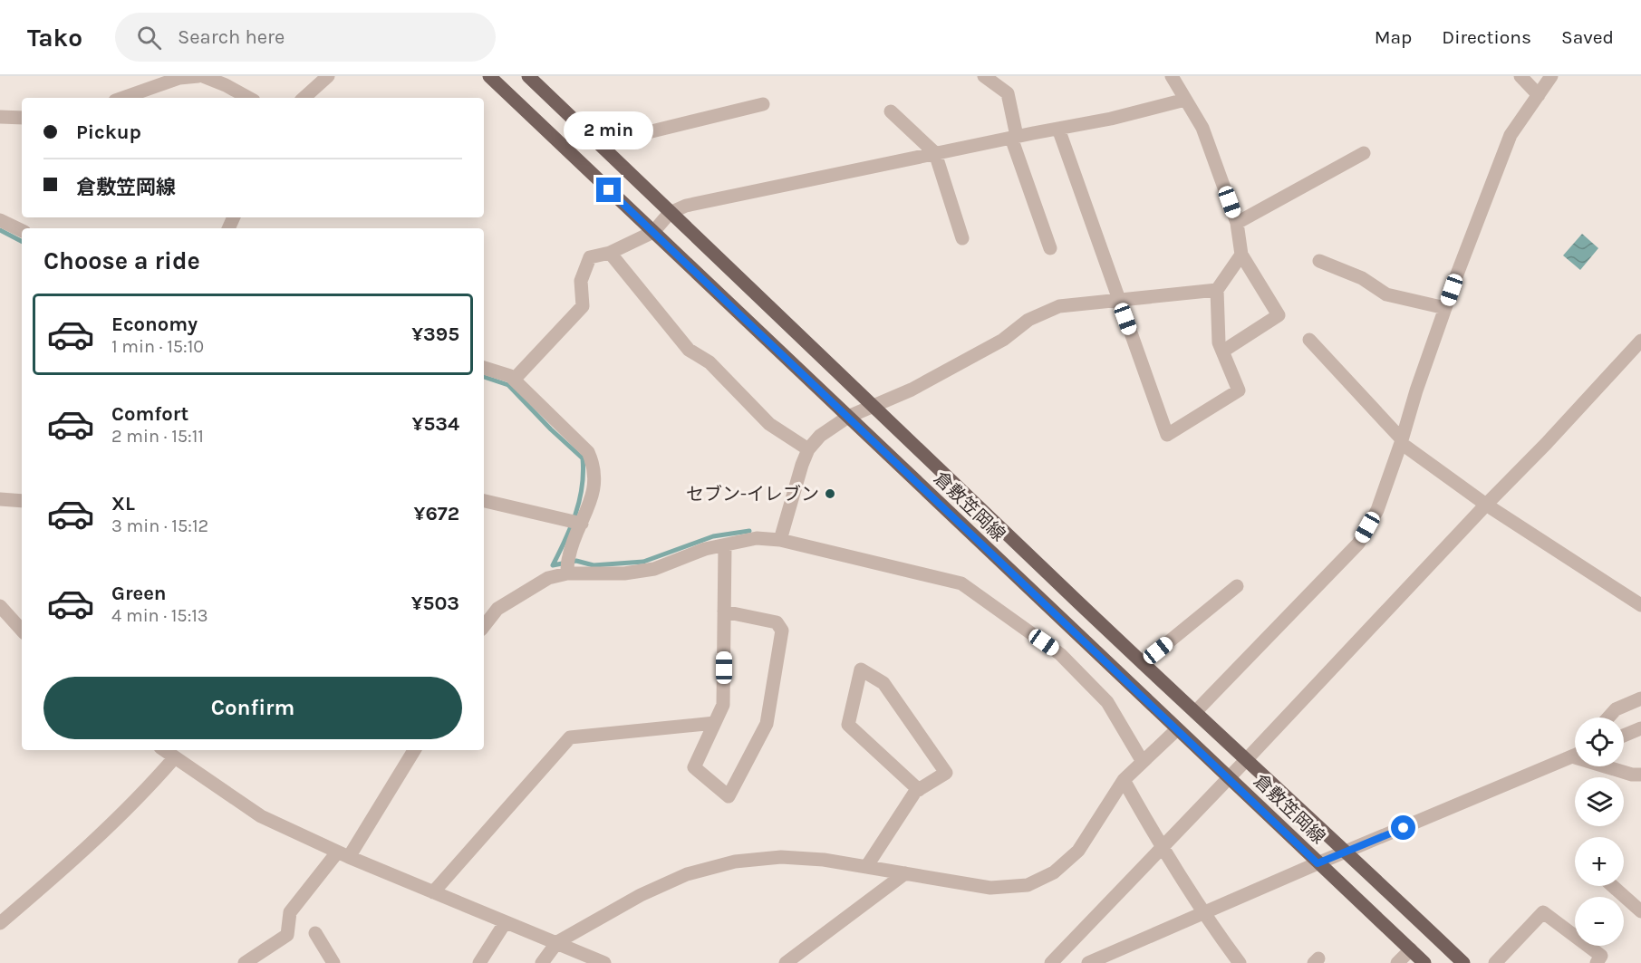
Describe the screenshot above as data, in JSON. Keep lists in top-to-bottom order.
{
  "streets": {
    "main road": ["倉敷笠岡線"]
  },
  "places": ["セブン-イレブン"],
  "page": {
    "header": "Tako",
    "search": "Search here",
    "nav": ["Map", "Directions", "Saved"],
    "banner": ["Pickup", "倉敷笠岡線"],
    "bubble": "2 min",
    "heading": "Choose a ride",
    "list": [
      {
        "name": "Economy",
        "note": "1 min · 15:10",
        "value": "¥395"
      },
      {
        "name": "Comfort",
        "note": "2 min · 15:11",
        "value": "¥534"
      },
      {
        "name": "XL",
        "note": "3 min · 15:12",
        "value": "¥672"
      },
      {
        "name": "Green",
        "note": "4 min · 15:13",
        "value": "¥503"
      }
    ],
    "buttons": "Confirm",
    "map_buttons": ["+", "−"]
  }
}
